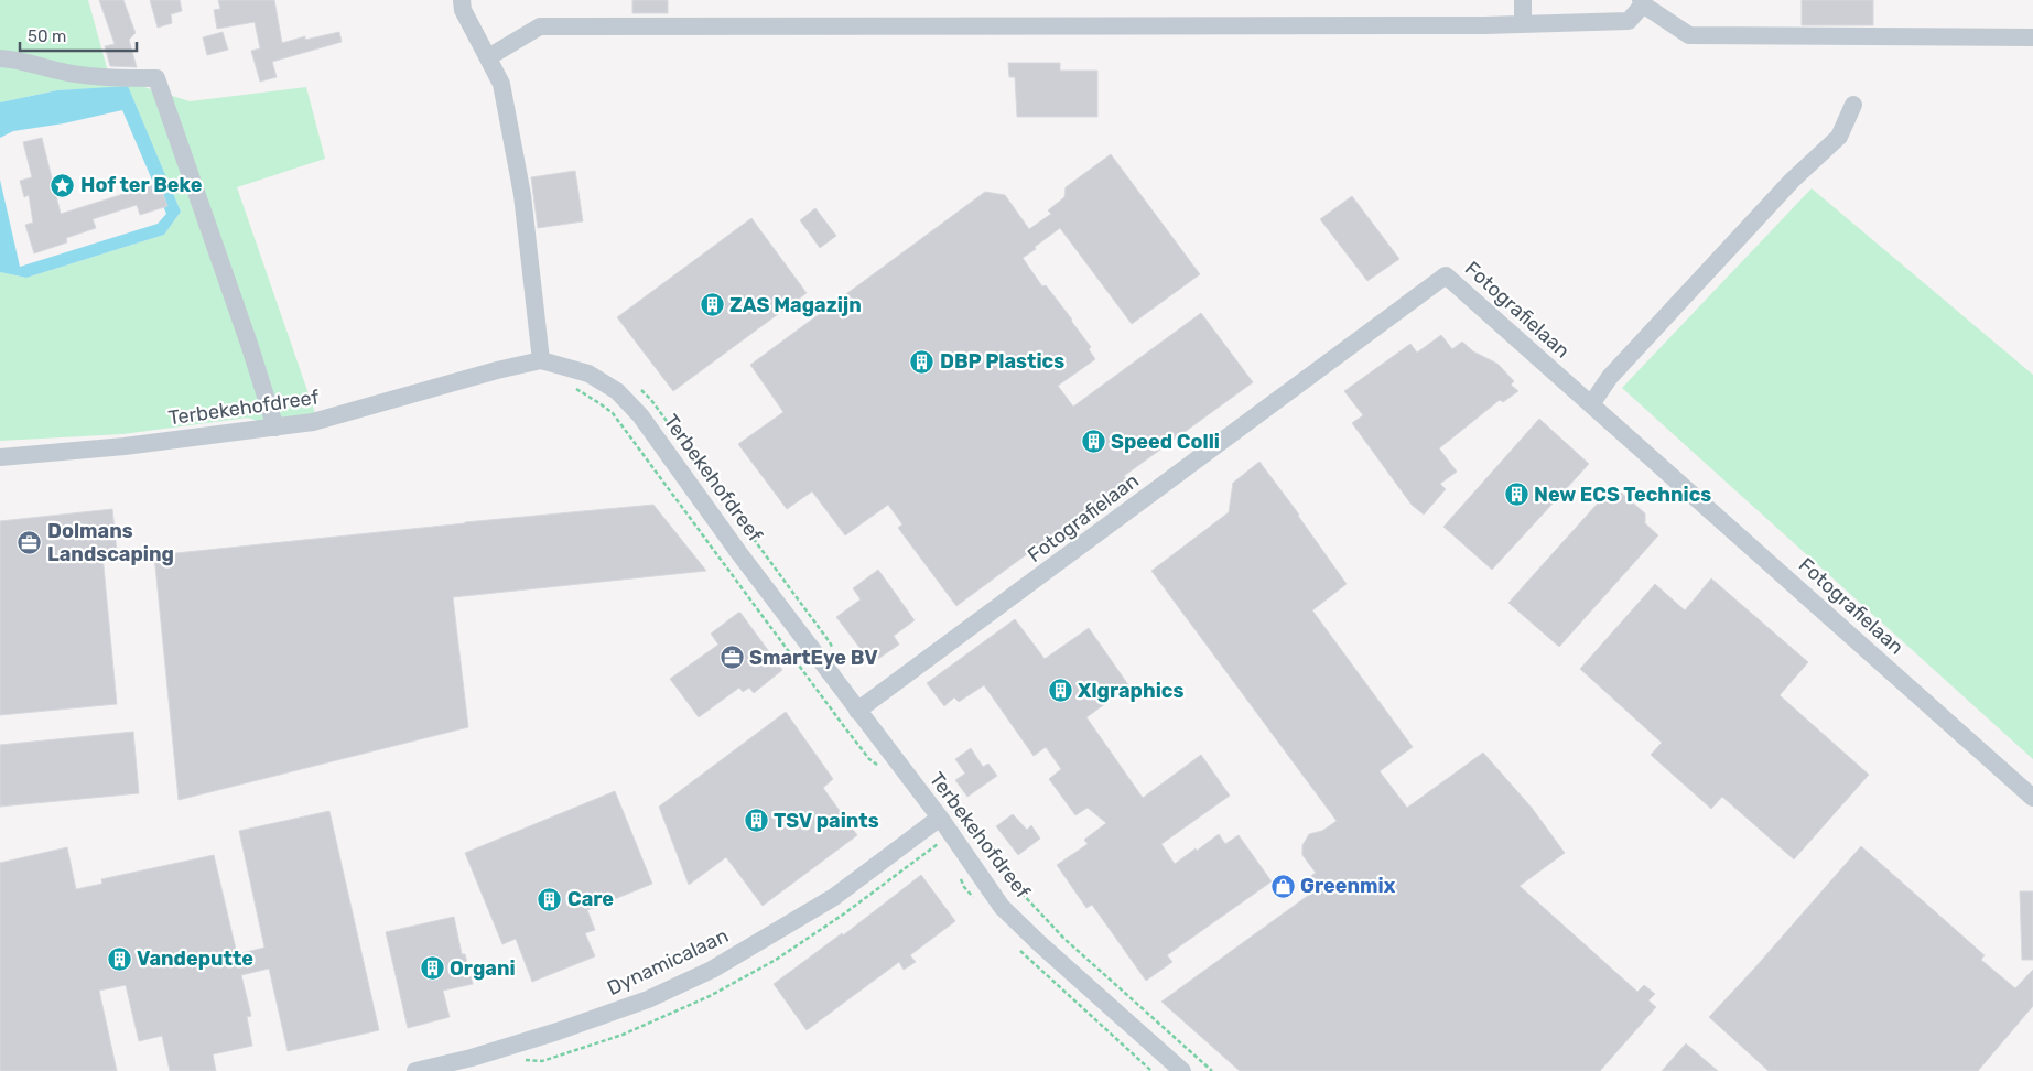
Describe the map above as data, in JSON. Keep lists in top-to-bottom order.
{
  "streets": {
    "street": ["Fotografielaan", "Terbekehofdreef", "Dynamicalaan"]
  },
  "crossings": [
    ["Fotografielaan", "Terbekehofdreef"],
    ["Terbekehofdreef", "Dynamicalaan"]
  ],
  "places": {
    "place": ["Hof ter Beke"],
    "building": [
      "ZAS Magazijn",
      "DBP Plastics",
      "Speed Colli",
      "New ECS Technics",
      "Xlgraphics",
      "TSV paints",
      "Care",
      "Vandeputte",
      "Organi"
    ],
    "office": ["Dolmans Landscaping", "SmartEye BV"],
    "shop": ["Greenmix"]
  },
  "scale_bar": "50 m"
}
